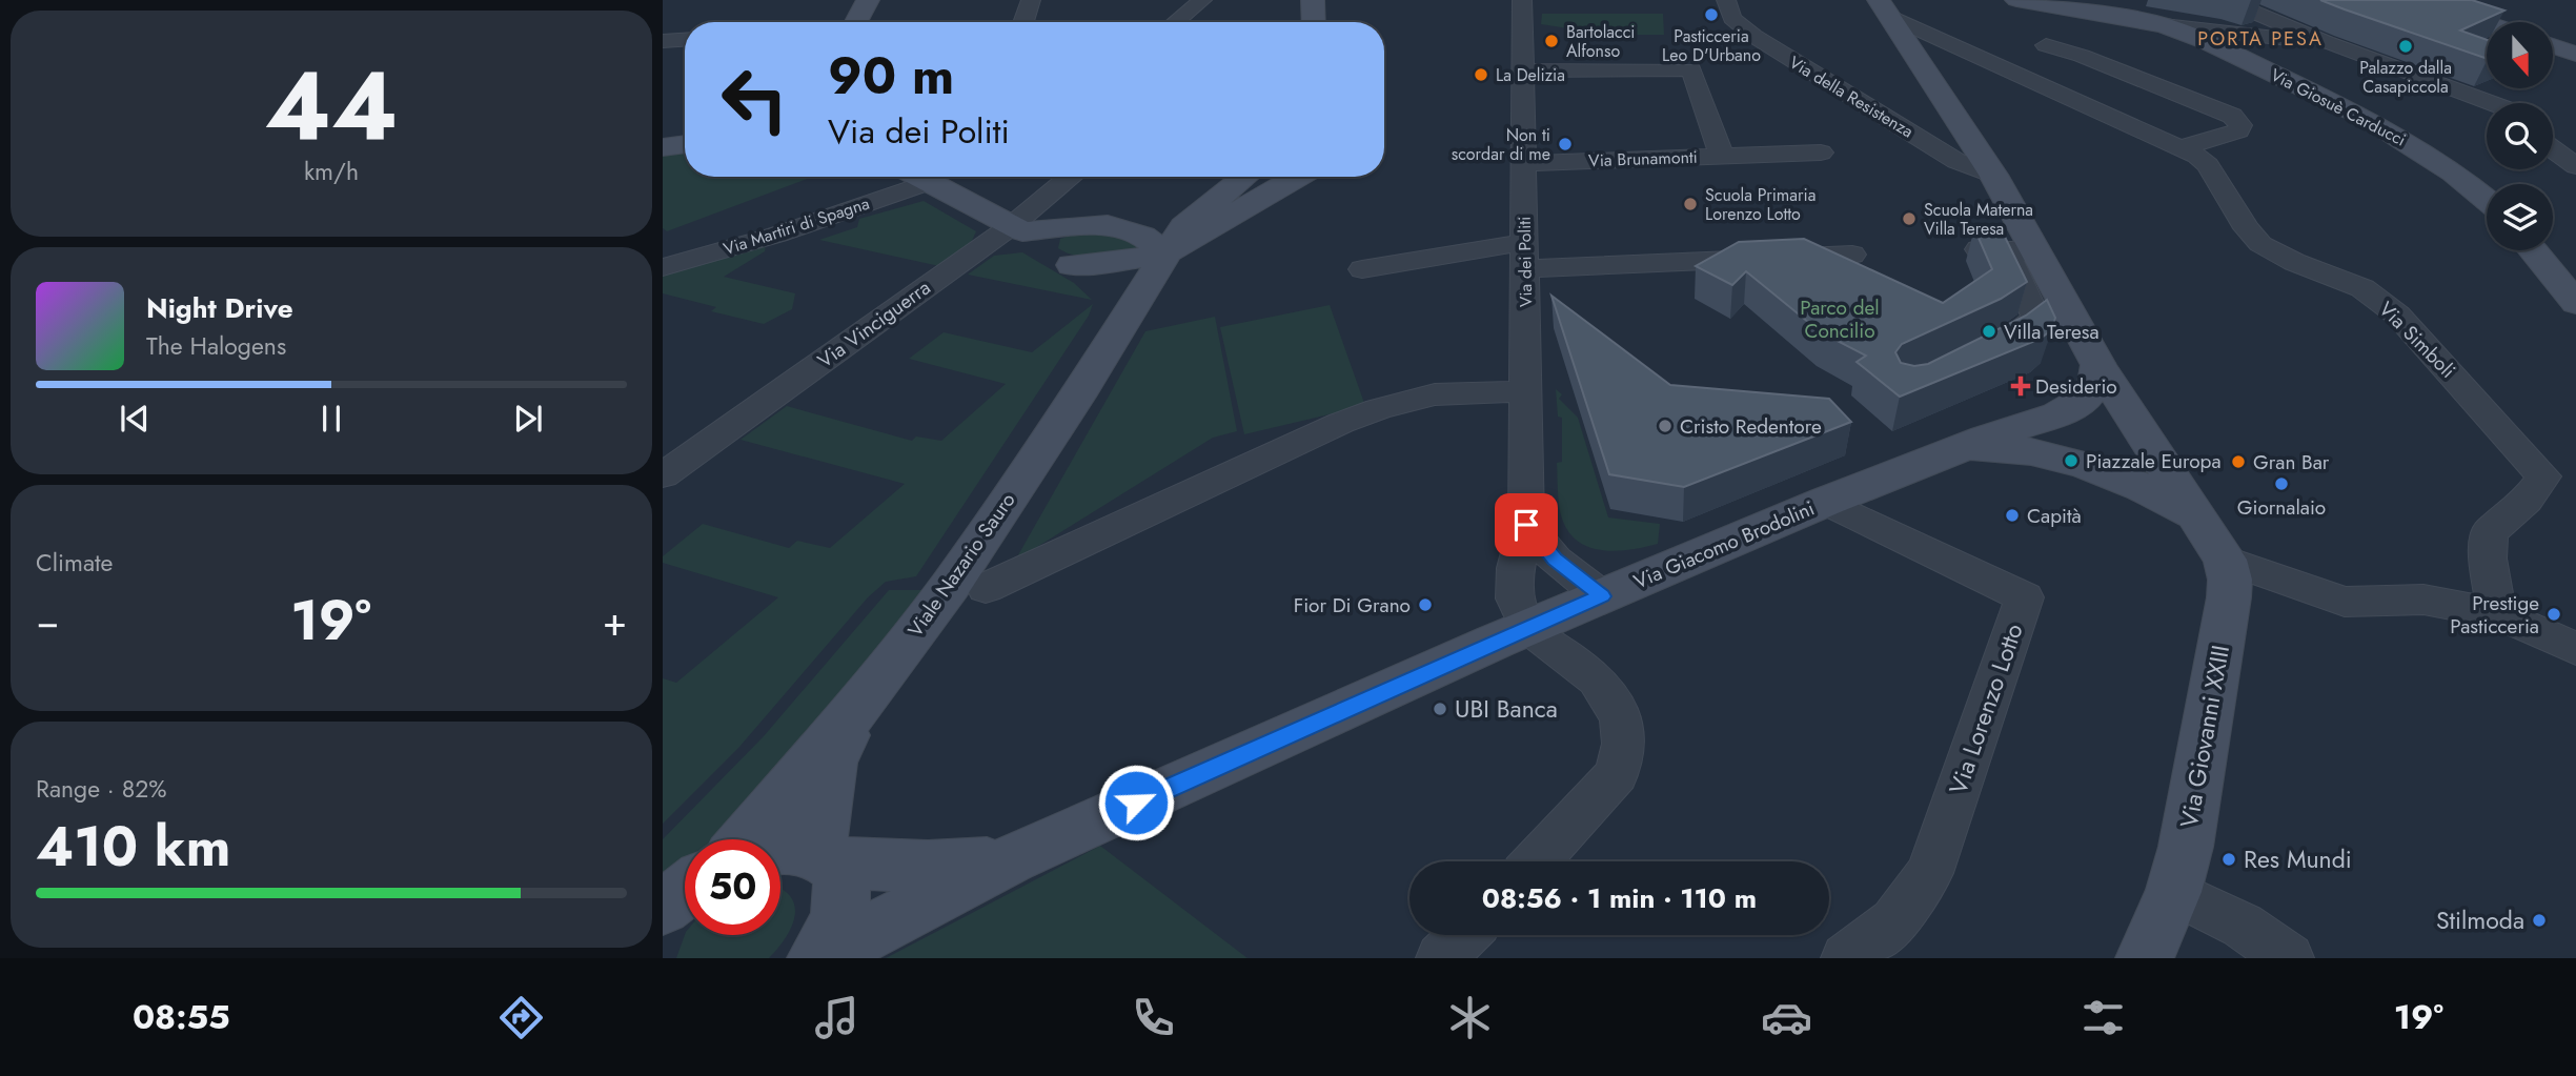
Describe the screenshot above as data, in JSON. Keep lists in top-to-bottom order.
{
  "streets": {
    "main road": [
      "Via Giosuè Carducci",
      "Via Giacomo Brodolini",
      "Viale Nazario Sauro",
      "Via Giovanni XXIII"
    ],
    "street": [
      "Via della Resistenza",
      "Via Brunamonti",
      "Via Martiri di Spagna",
      "Via dei Politi",
      "Via Vinciguerra",
      "Via Simboli",
      "Via Lorenzo Lotto"
    ]
  },
  "crossings": [
    ["Via Brunamonti", "Via dei Politi"],
    ["Via dei Politi", "Via Giacomo Brodolini"],
    ["Via Giacomo Brodolini", "Via Lorenzo Lotto"]
  ],
  "districts": ["PORTA PESA"],
  "parks": ["Parco del Concilio"],
  "places": {
    "other": [
      "Pasticceria Leo D'Urbano",
      "Bartolacci Alfonso",
      "Palazzo dalla Casapiccola",
      "La Delizia",
      "Non ti scordar di me",
      "Scuola Primaria Lorenzo Lotto",
      "Scuola Materna Villa Teresa",
      "Villa Teresa",
      "Cristo Redentore",
      "Piazzale Europa",
      "Gran Bar",
      "Giornalaio",
      "Capità",
      "Fior Di Grano",
      "Prestige Pasticceria",
      "UBI Banca",
      "Res Mundi",
      "Stilmoda"
    ],
    "health": ["Desiderio"]
  },
  "north": "bottom",
  "page": {
    "tile": [
      ["44", "km/h"],
      "Climate",
      ["Range · 82%", "410 km"]
    ],
    "turn": ["90 m", "Via dei Politi"],
    "song": ["Night Drive", "The Halogens"],
    "heat": ["−", "19°", "+"],
    "limit": "50",
    "trip": "08:56 · 1 min · 110 m",
    "tabs": ["08:55", "19°"]
  }
}
